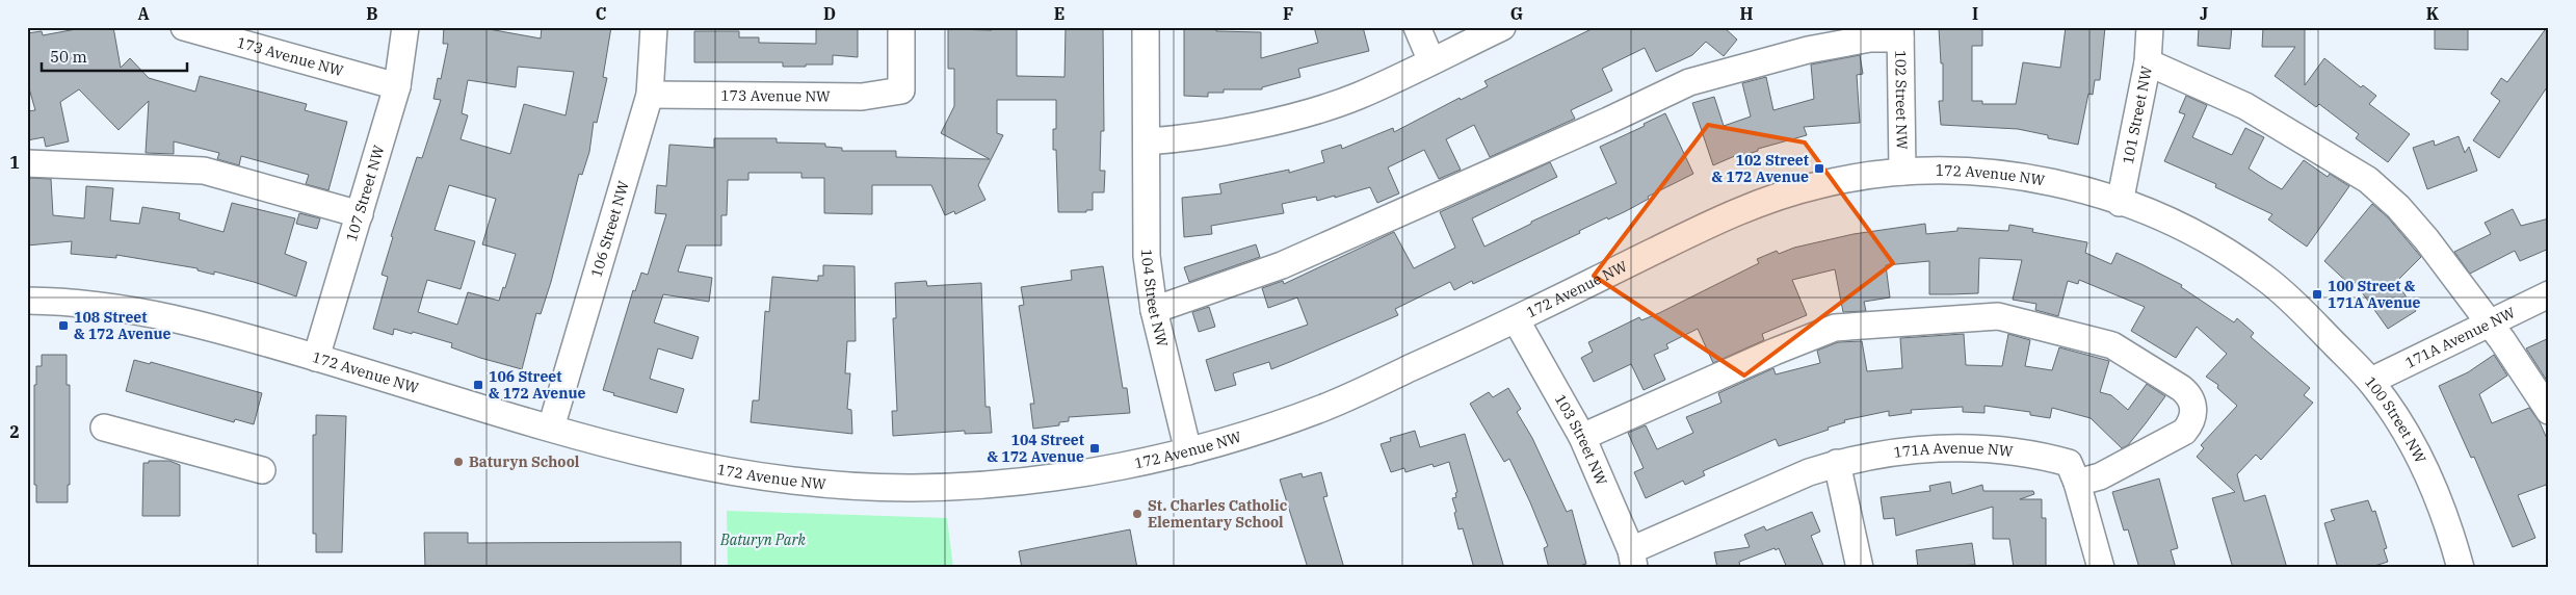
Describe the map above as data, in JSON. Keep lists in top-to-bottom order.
{
  "streets": {
    "street": [
      "173 Avenue NW",
      "102 Street NW",
      "101 Street NW",
      "172 Avenue NW",
      "107 Street NW",
      "106 Street NW",
      "104 Street NW",
      "171A Avenue NW",
      "100 Street NW",
      "103 Street NW"
    ]
  },
  "crossings": [
    ["173 Avenue NW", "107 Street NW"],
    ["173 Avenue NW", "106 Street NW"],
    ["102 Street NW", "172 Avenue NW"],
    ["101 Street NW", "172 Avenue NW"],
    ["172 Avenue NW", "107 Street NW"],
    ["172 Avenue NW", "106 Street NW"],
    ["172 Avenue NW", "104 Street NW"],
    ["172 Avenue NW", "100 Street NW"],
    ["172 Avenue NW", "103 Street NW"],
    ["171A Avenue NW", "100 Street NW"],
    ["171A Avenue NW", "103 Street NW"]
  ],
  "parks": ["Baturyn Park"],
  "places": {
    "transit": [
      "102 Street & 172 Avenue",
      "100 Street & 171A Avenue",
      "108 Street & 172 Avenue",
      "106 Street & 172 Avenue",
      "104 Street & 172 Avenue"
    ],
    "other": ["Baturyn School", "St. Charles Catholic Elementary School"]
  },
  "scale_bar": "50 m",
  "grid": {
    "columns": [
      "A",
      "B",
      "C",
      "D",
      "E",
      "F",
      "G",
      "H",
      "I",
      "J",
      "K"
    ],
    "rows": ["1", "2"]
  }
}
